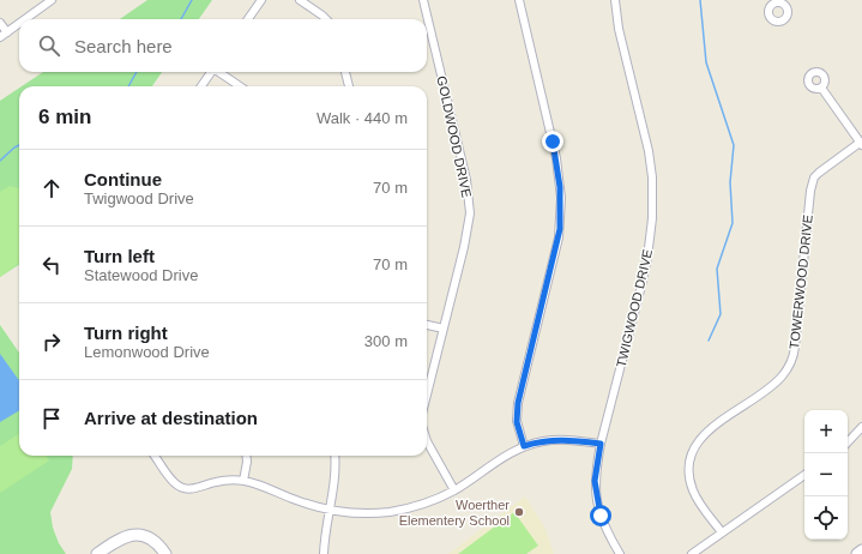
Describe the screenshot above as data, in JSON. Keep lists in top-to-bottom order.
{
  "streets": {
    "street": ["GOLDWOOD DRIVE", "TOWERWOOD DRIVE", "TWIGWOOD DRIVE"]
  },
  "places": ["Woerther Elementery School"],
  "page": {
    "search": "Search here",
    "heading": ["6 min", "Walk · 440 m"],
    "list": [
      ["Continue", "Twigwood Drive", "70 m"],
      ["Turn left", "Statewood Drive", "70 m"],
      ["Turn right", "Lemonwood Drive", "300 m"],
      "Arrive at destination"
    ],
    "map_buttons": ["+", "−"]
  }
}
